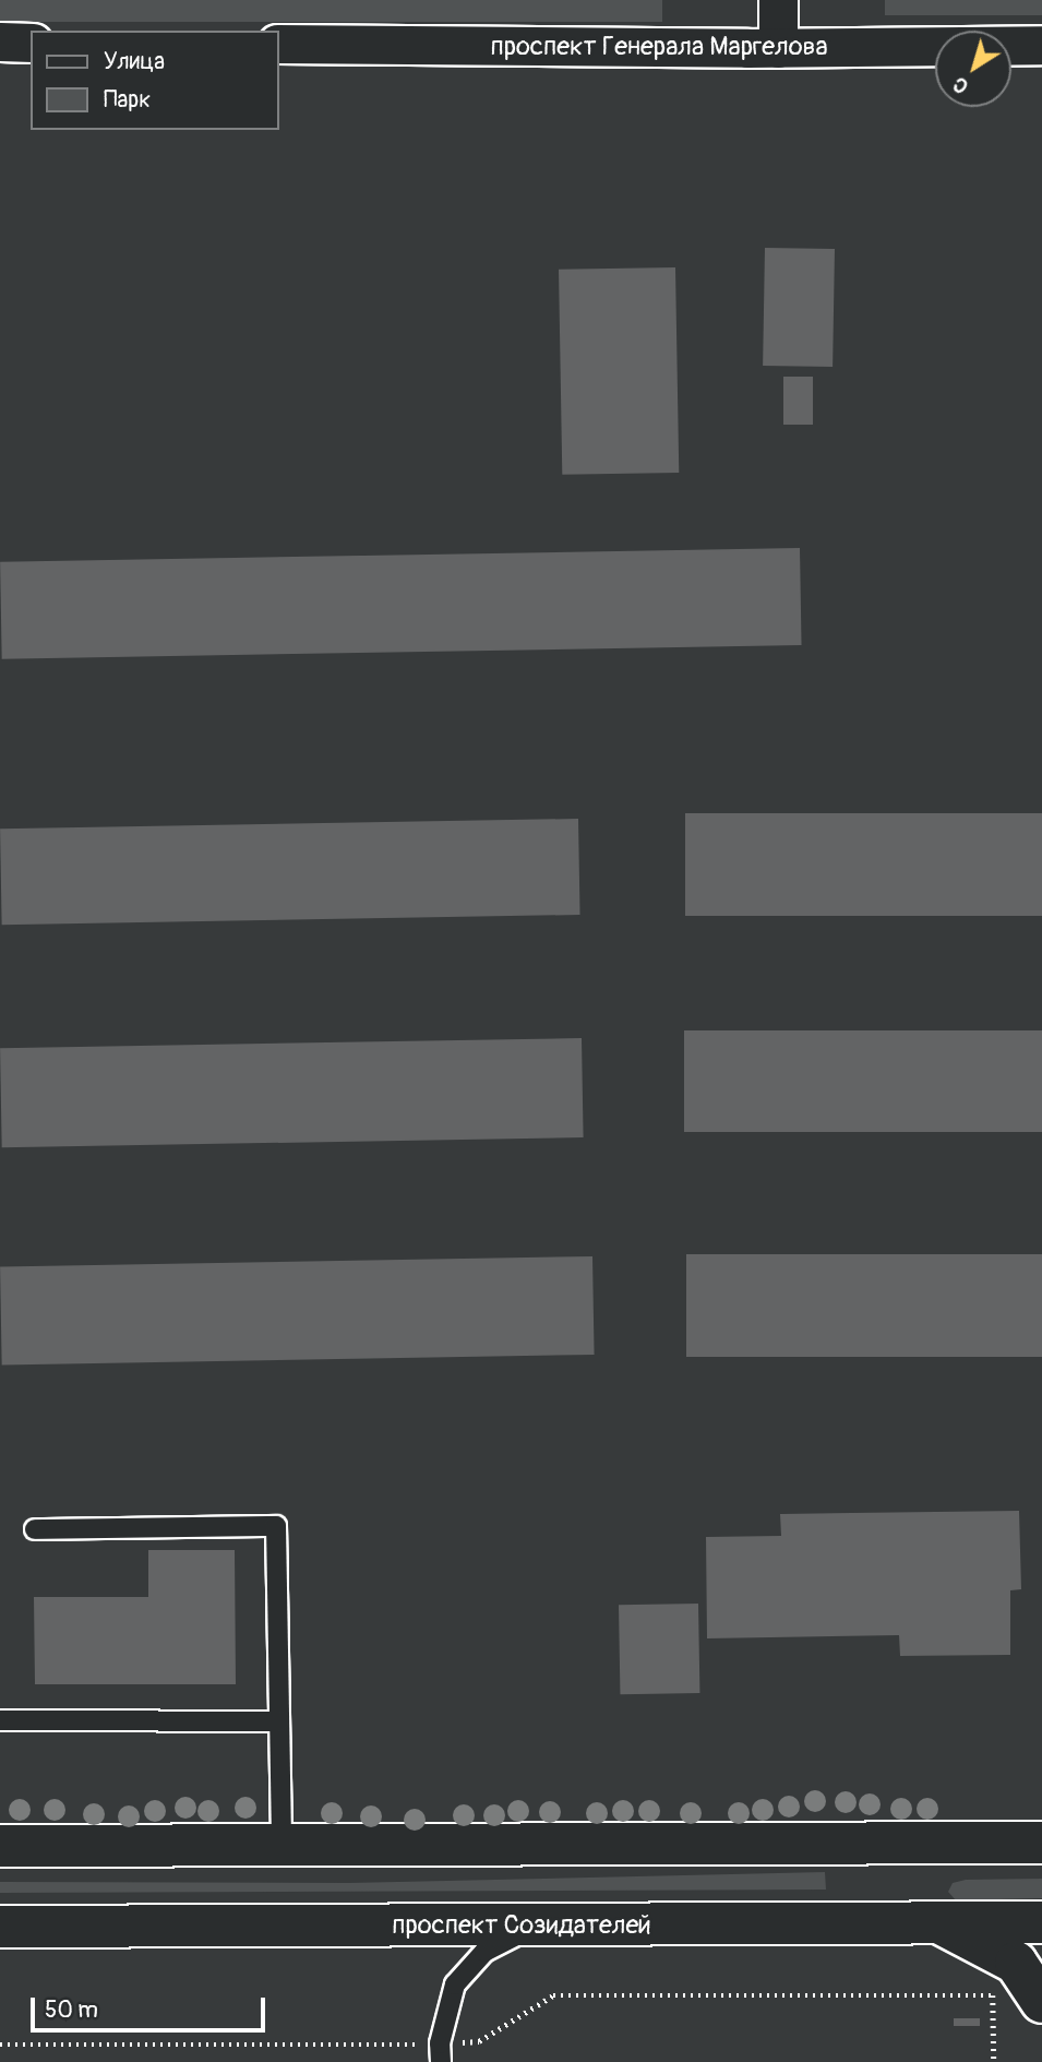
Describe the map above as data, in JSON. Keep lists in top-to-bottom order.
{
  "streets": {
    "main road": ["проспект Созидателей"],
    "street": ["проспект Генерала Маргелова"]
  },
  "legend": ["Улица", "Парк"],
  "scale_bar": "50 m",
  "north": "bottom left"
}
